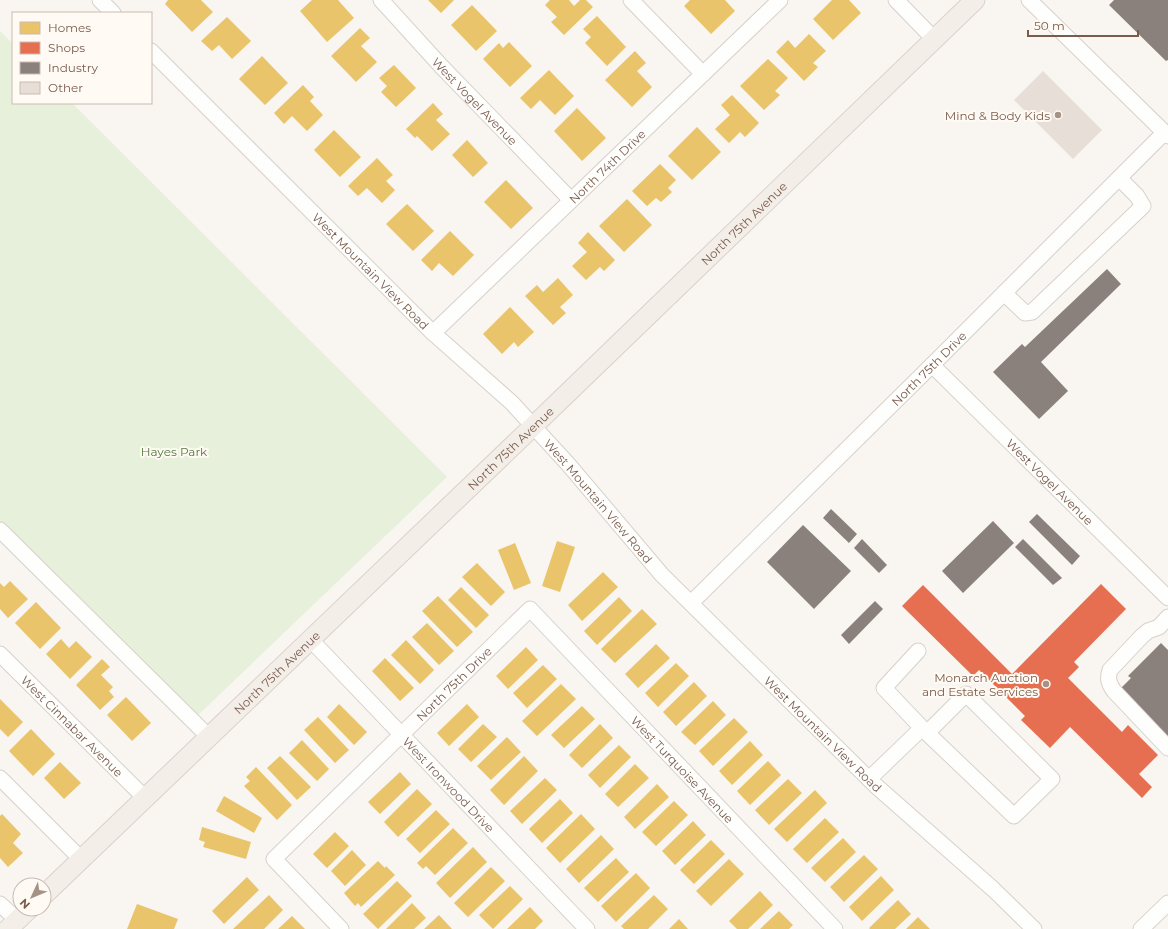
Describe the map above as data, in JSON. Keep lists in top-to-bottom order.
{
  "streets": {
    "main road": ["North 75th Avenue"],
    "street": [
      "West Vogel Avenue",
      "North 74th Drive",
      "West Mountain View Road",
      "North 75th Drive",
      "West Cinnabar Avenue",
      "West Turquoise Avenue",
      "West Ironwood Drive"
    ]
  },
  "crossings": [
    ["West Vogel Avenue", "North 74th Drive"],
    ["West Vogel Avenue", "North 75th Drive"],
    ["North 74th Drive", "West Mountain View Road"],
    ["North 75th Avenue", "West Mountain View Road"],
    ["North 75th Avenue", "West Cinnabar Avenue"],
    ["North 75th Avenue", "West Ironwood Drive"],
    ["West Mountain View Road", "North 75th Drive"],
    ["North 75th Drive", "West Turquoise Avenue"],
    ["North 75th Drive", "West Ironwood Drive"]
  ],
  "parks": ["Hayes Park"],
  "places": ["Mind & Body Kids", "Monarch Auction and Estate Services"],
  "legend": [
    "Homes",
    "Shops",
    "Industry",
    "Other"
  ],
  "scale_bar": "50 m",
  "north": "bottom left"
}
